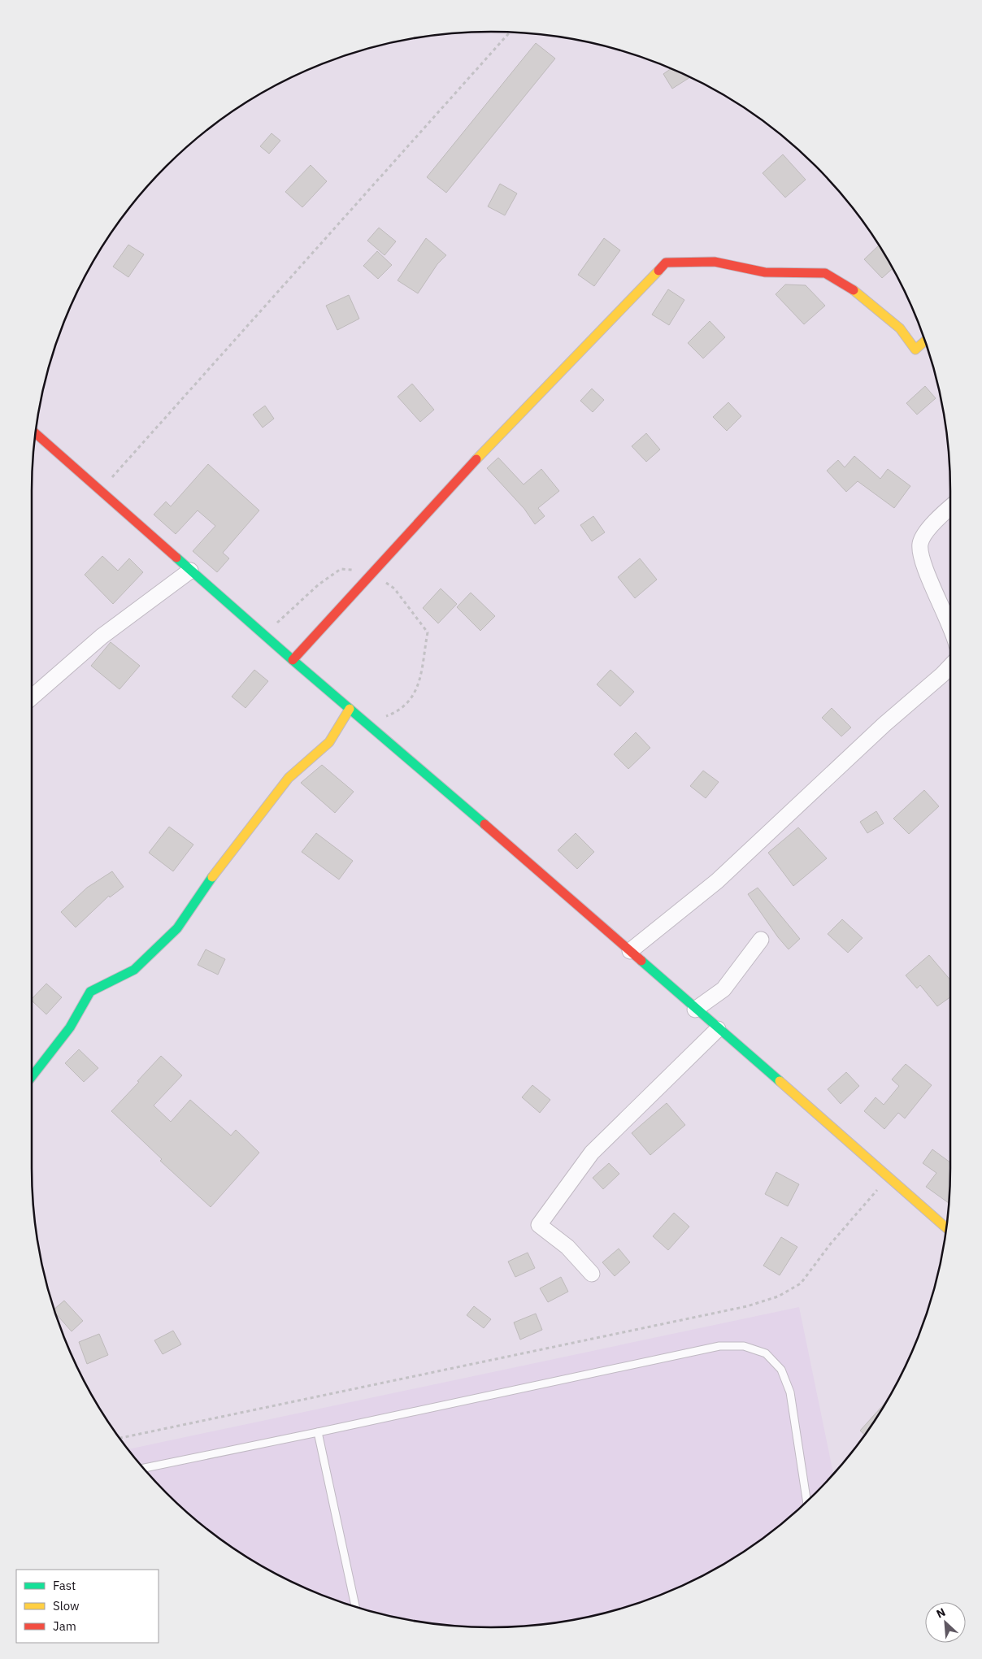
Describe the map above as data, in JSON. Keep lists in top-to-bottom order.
{
  "legend": ["Fast", "Slow", "Jam"],
  "north": "top left"
}
